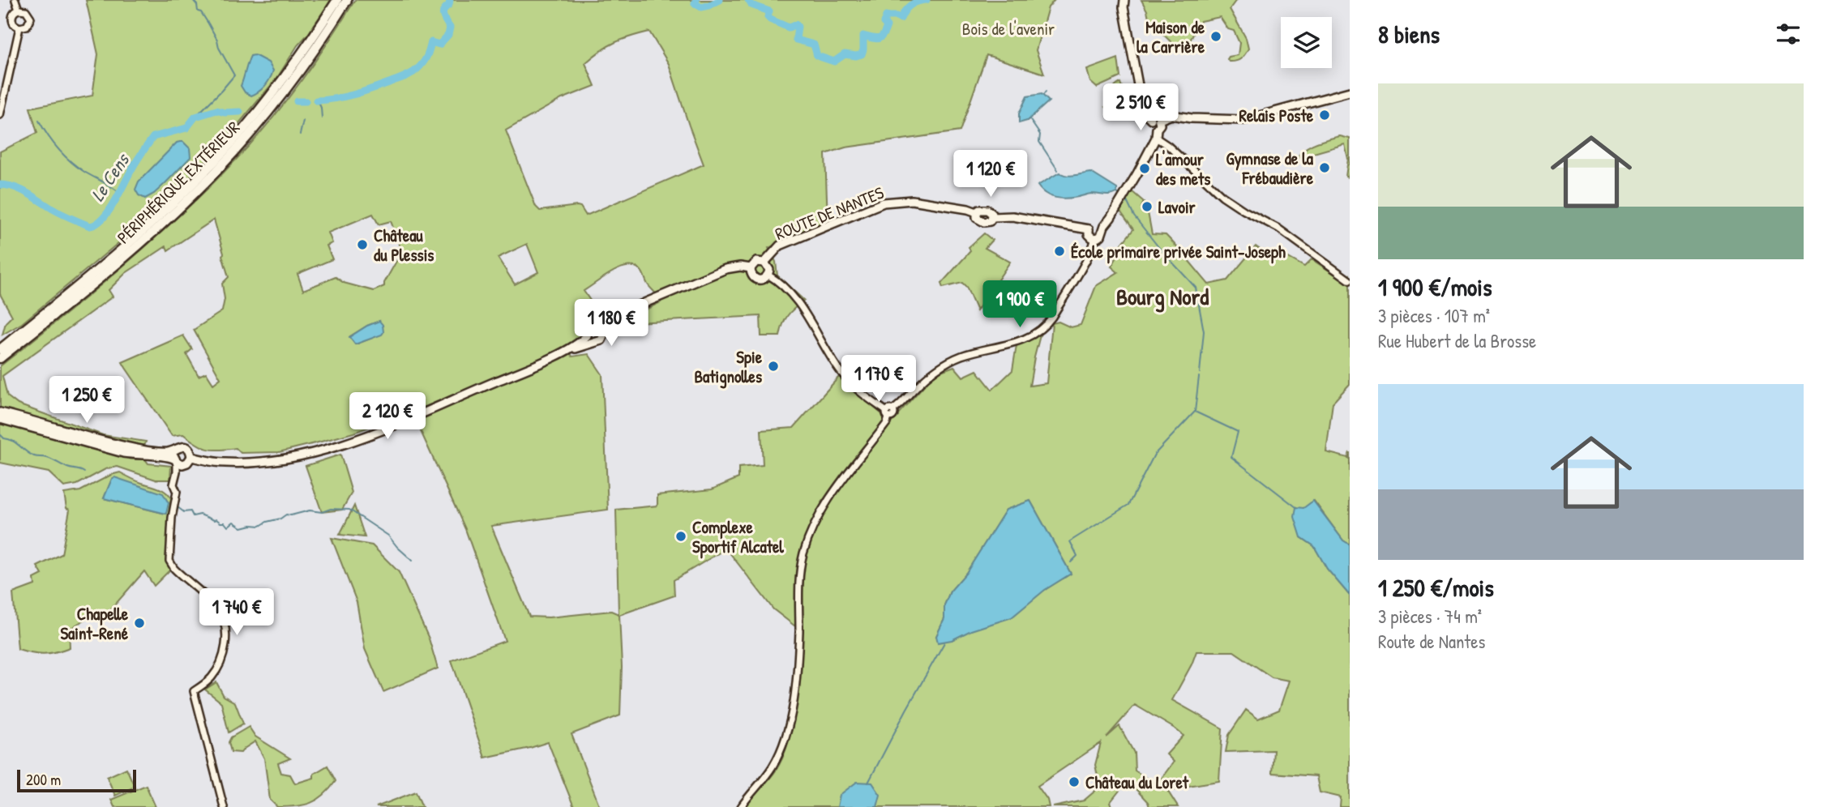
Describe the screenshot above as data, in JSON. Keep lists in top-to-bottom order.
{
  "streets": {
    "highway": ["PÉRIPHÉRIQUE EXTÉRIEUR"],
    "main road": ["ROUTE DE NANTES"]
  },
  "districts": ["Bourg Nord"],
  "water": ["Le Cens"],
  "parks": ["Bois de l'avenir"],
  "places": [
    "Maison de la Carrière",
    "Relais Poste",
    "Gymnase de la Frébaudière",
    "L'amour des mets",
    "Lavoir",
    "Château du Plessis",
    "École primaire privée Saint-Joseph",
    "Spie Batignolles",
    "Complexe Sportif Alcatel",
    "Chapelle Saint-René",
    "Château du Loret"
  ],
  "scale_bar": "200 m",
  "page": {
    "heading": "8 biens",
    "list": [
      {
        "name": "1 900 €/mois",
        "note": "3 pièces · 107 m² · Rue Hubert de la Brosse"
      },
      {
        "name": "1 250 €/mois",
        "note": "3 pièces · 74 m² · Route de Nantes"
      }
    ],
    "price": [
      "2 510 €",
      "1 120 €",
      "1 900 €",
      "1 180 €",
      "1 170 €",
      "1 250 €",
      "2 120 €",
      "1 740 €"
    ],
    "scale": "200 m"
  }
}
